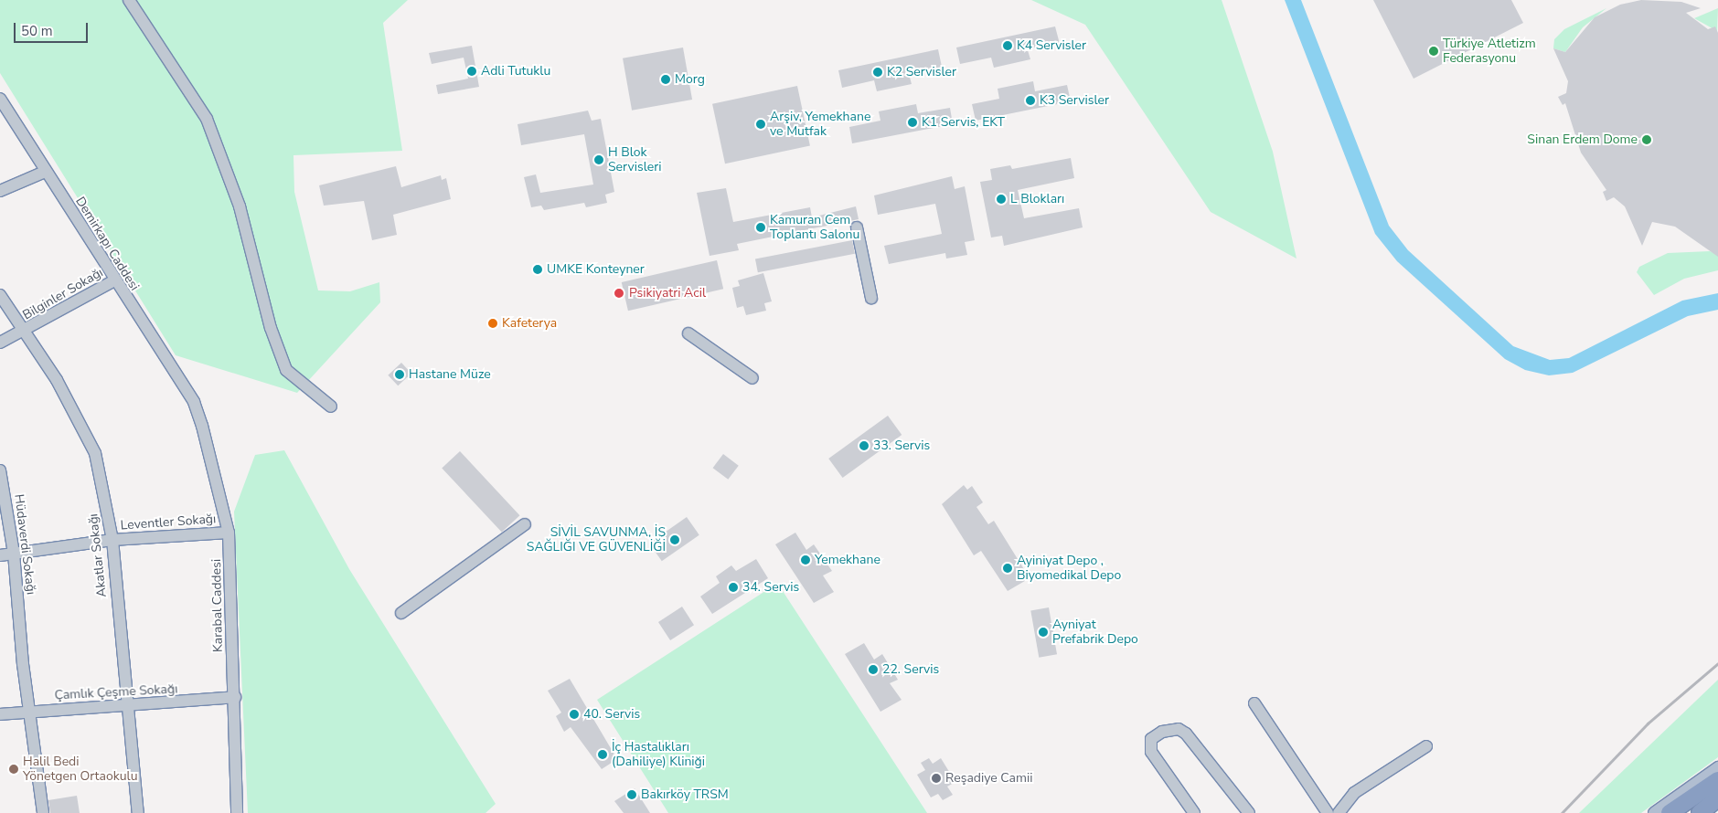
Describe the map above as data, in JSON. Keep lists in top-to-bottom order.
{
  "streets": {
    "street": [
      "Demirkapı Caddesi",
      "Bilginler Sokağı",
      "Leventler Sokağı",
      "Hüdaverdi Sokağı",
      "Akatlar Sokağı",
      "Karabal Caddesi",
      "Çamlık Çeşme Sokağı"
    ]
  },
  "crossings": [
    ["Demirkapı Caddesi", "Bilginler Sokağı"],
    ["Demirkapı Caddesi", "Karabal Caddesi"],
    ["Bilginler Sokağı", "Akatlar Sokağı"],
    ["Leventler Sokağı", "Hüdaverdi Sokağı"],
    ["Leventler Sokağı", "Akatlar Sokağı"],
    ["Leventler Sokağı", "Karabal Caddesi"],
    ["Hüdaverdi Sokağı", "Çamlık Çeşme Sokağı"],
    ["Akatlar Sokağı", "Çamlık Çeşme Sokağı"],
    ["Karabal Caddesi", "Çamlık Çeşme Sokağı"]
  ],
  "places": [
    "K4 Servisler",
    "Türkiye Atletizm Federasyonu",
    "Adli Tutuklu",
    "K2 Servisler",
    "Morg",
    "K3 Servisler",
    "K1 Servis, EKT",
    "Arşiv, Yemekhane ve Mutfak",
    "Sinan Erdem Dome",
    "H Blok Servisleri",
    "L Blokları",
    "Kamuran Cem Toplantı Salonu",
    "UMKE Konteyner",
    "Psikiyatri Acil",
    "Kafeterya",
    "Hastane Müze",
    "33. Servis",
    "SİVİL SAVUNMA, İŞ SAĞLIĞI VE GÜVENLİĞİ",
    "Yemekhane",
    "Ayiniyat Depo , Biyomedikal Depo",
    "34. Servis",
    "Ayniyat Prefabrik Depo",
    "22. Servis",
    "40. Servis",
    "İç Hastalıkları (Dahiliye) Kliniği",
    "Halil Bedi Yönetgen Ortaokulu",
    "Reşadiye Camii",
    "Bakırköy TRSM"
  ],
  "scale_bar": "50 m"
}
